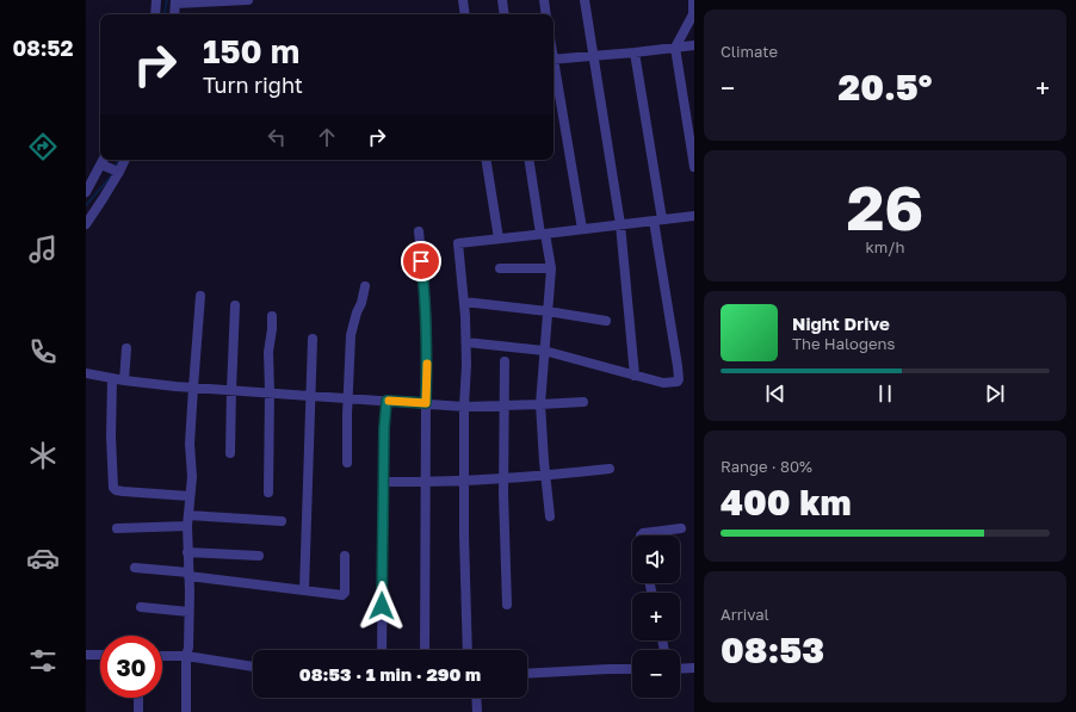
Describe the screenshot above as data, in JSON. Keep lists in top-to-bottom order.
{
  "page": {
    "tabs": "08:52",
    "tile": [
      "Climate",
      ["26", "km/h"],
      ["Range · 80%", "400 km"],
      ["Arrival", "08:53"]
    ],
    "turn": ["150 m", "Turn right"],
    "heat": ["−", "20.5°", "+"],
    "song": ["Night Drive", "The Halogens"],
    "map_buttons": ["+", "−"],
    "limit": "30",
    "trip": "08:53 · 1 min · 290 m"
  }
}
